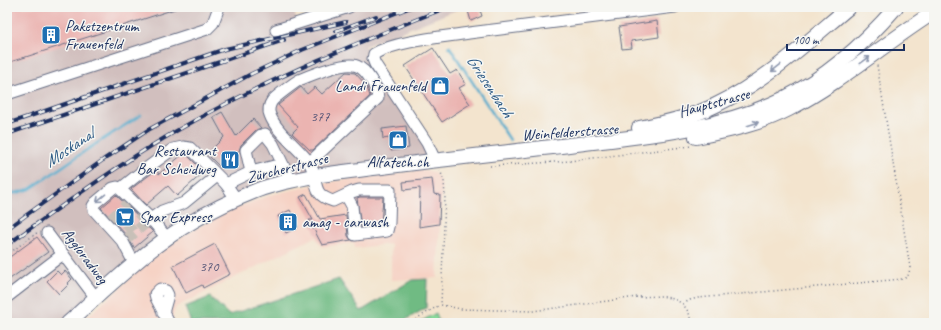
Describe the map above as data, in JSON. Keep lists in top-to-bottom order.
{
  "streets": {
    "main road": ["Hauptstrasse", "Weinfelderstrasse", "Zürcherstrasse"],
    "street": ["Aggloradweg"]
  },
  "crossings": [
    ["Hauptstrasse", "Weinfelderstrasse"],
    ["Hauptstrasse", "Zürcherstrasse"],
    ["Weinfelderstrasse", "Zürcherstrasse"],
    ["Zürcherstrasse", "Aggloradweg"]
  ],
  "water": ["Griesenbach", "Moskanal"],
  "places": {
    "building": ["Paketzentrum Frauenfeld", "amag - carwash"],
    "shop": ["Landi Frauenfeld", "Alfatech.ch"],
    "restaurant": ["Restaurant Bar Scheidweg"],
    "supermarket": ["Spar Express"]
  },
  "house_numbers": ["377", "370"],
  "scale_bar": "100 m"
}
